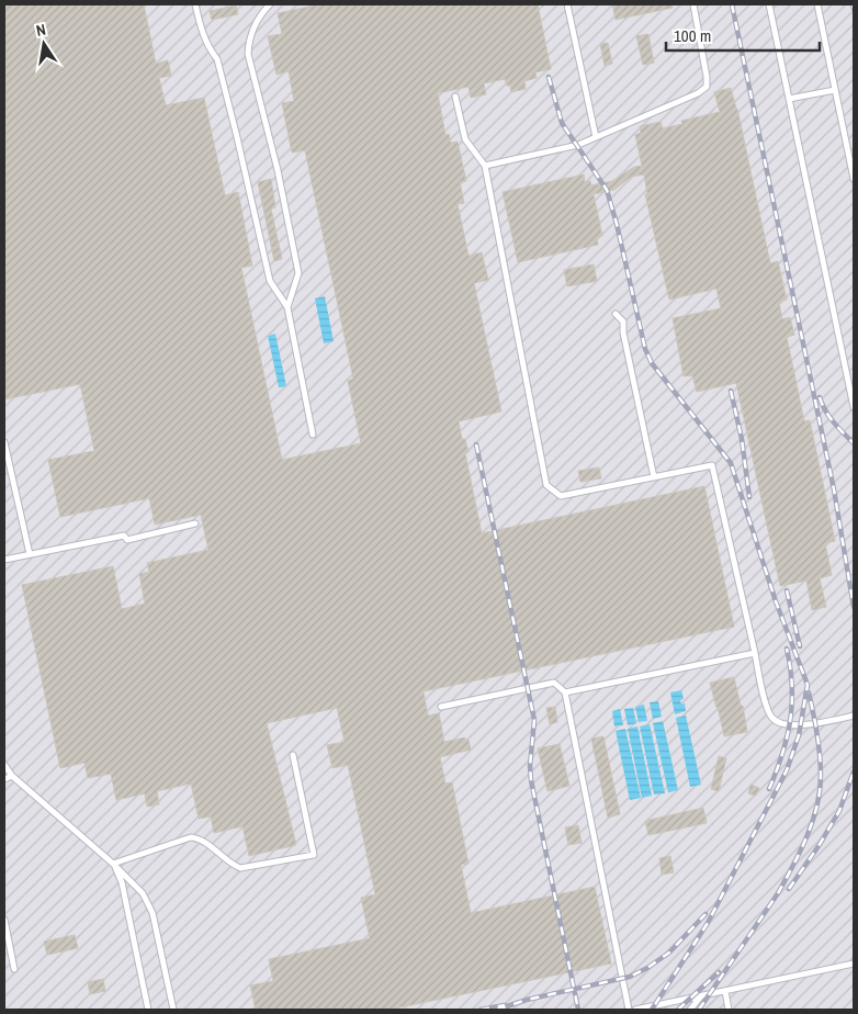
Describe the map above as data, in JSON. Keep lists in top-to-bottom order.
{
  "scale_bar": "100 m",
  "north": "top"
}
